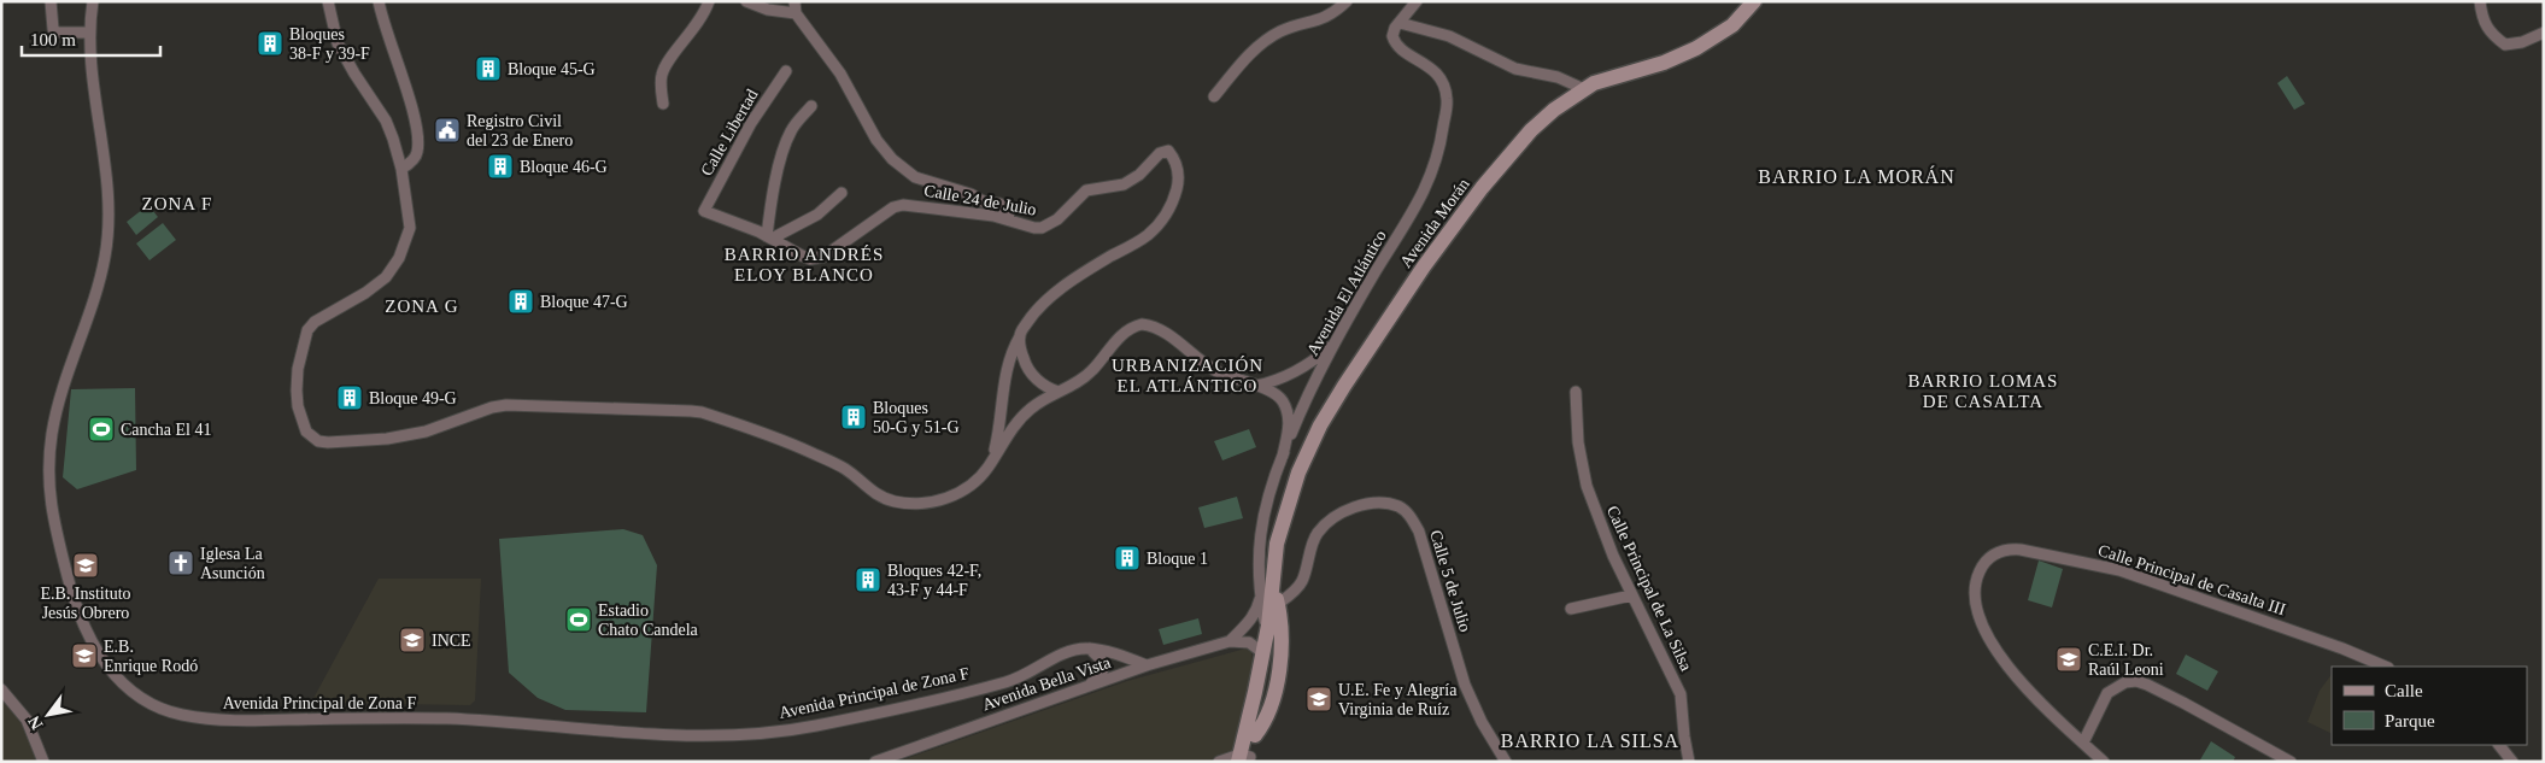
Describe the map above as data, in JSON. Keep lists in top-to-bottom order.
{
  "streets": {
    "main road": ["Avenida Morán"],
    "street": [
      "Calle Libertad",
      "Calle 24 de Julio",
      "Avenida El Atlántico",
      "Calle Principal de Casalta III",
      "Calle 5 de Julio",
      "Calle Principal de La Silsa",
      "Avenida Bella Vista",
      "Avenida Principal de Zona F"
    ]
  },
  "crossings": [
    ["Calle Libertad", "Calle 24 de Julio"],
    ["Avenida Morán", "Avenida El Atlántico"],
    ["Avenida Morán", "Calle 5 de Julio"],
    ["Avenida El Atlántico", "Avenida Bella Vista"],
    ["Avenida Bella Vista", "Avenida Principal de Zona F"]
  ],
  "districts": [
    "BARRIO LA MORÁN",
    "ZONA F",
    "BARRIO ANDRÉS ELOY BLANCO",
    "ZONA G",
    "URBANIZACIÓN EL ATLÁNTICO",
    "BARRIO LOMAS DE CASALTA",
    "BARRIO LA SILSA"
  ],
  "places": {
    "building": [
      "Bloques 38-F y 39-F",
      "Bloque 45-G",
      "Bloque 46-G",
      "Bloque 47-G",
      "Bloque 49-G",
      "Bloques 50-G y 51-G",
      "Bloque 1",
      "Bloques 42-F, 43-F y 44-F"
    ],
    "public building": ["Registro Civil del 23 de Enero"],
    "sports": ["Cancha El 41", "Estadio Chato Candela"],
    "church": ["Iglesa La Asunción"],
    "school or university": [
      "E.B. Instituto Jesús Obrero",
      "INCE",
      "E.B. Enrique Rodó",
      "C.E.I. Dr. Raúl Leoni",
      "U.E. Fe y Alegría Virginia de Ruíz"
    ]
  },
  "legend": ["Calle", "Parque"],
  "scale_bar": "100 m",
  "north": "bottom left"
}
